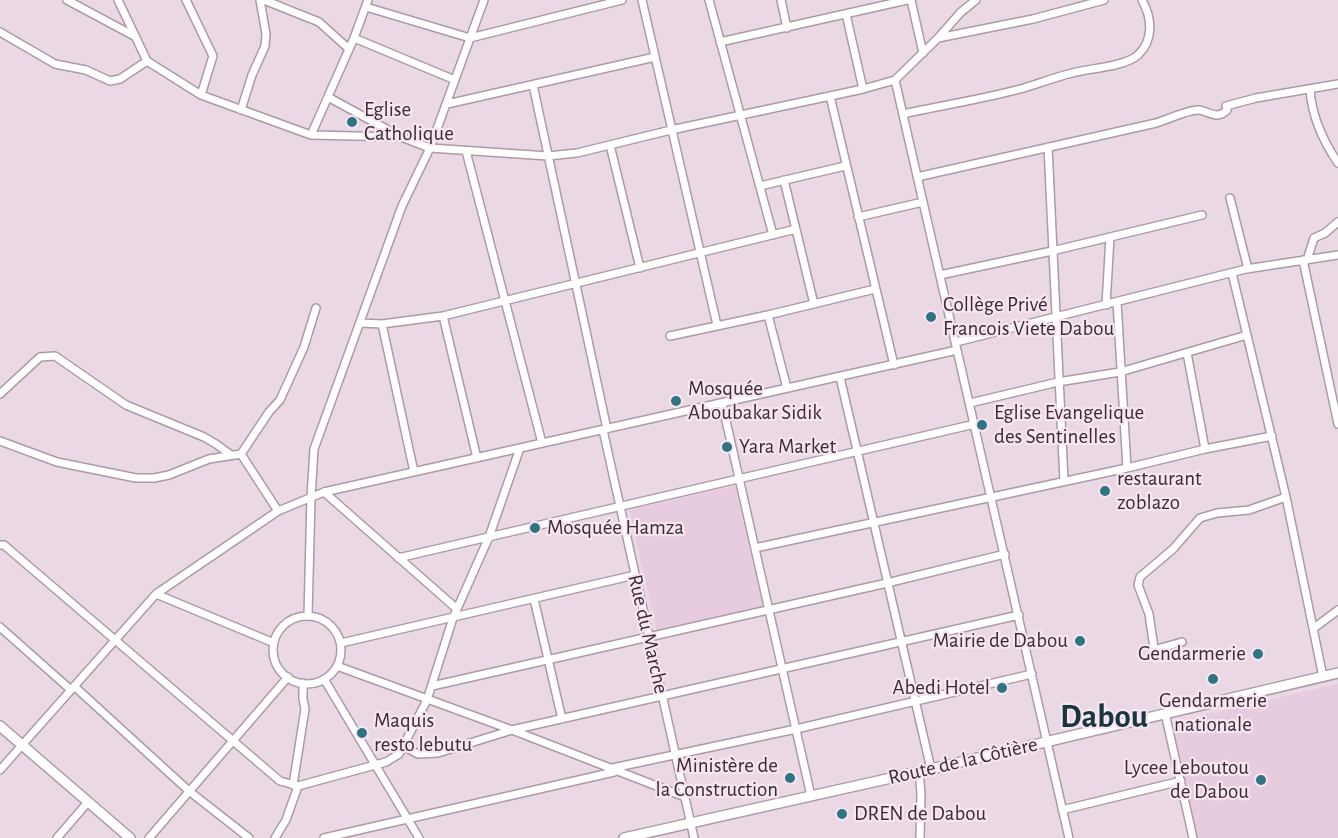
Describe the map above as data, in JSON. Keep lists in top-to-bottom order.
{
  "streets": {
    "main road": ["Route de la Côtière"],
    "street": ["Rue du Marche"]
  },
  "crossings": [
    ["Rue du Marche", "Route de la Côtière"]
  ],
  "districts": ["Dabou"],
  "places": [
    "Eglise Catholique",
    "Collège Privé Francois Viete Dabou",
    "Mosquée Aboubakar Sidik",
    "Eglise Evangelique des Sentinelles",
    "Yara Market",
    "restaurant zoblazo",
    "Mosquée Hamza",
    "Mairie de Dabou",
    "Gendarmerie",
    "Gendarmerie nationale",
    "Abedi Hotel",
    "Maquis resto lebutu",
    "Ministère de la Construction",
    "Lycee Leboutou de Dabou",
    "DREN de Dabou"
  ]
}
